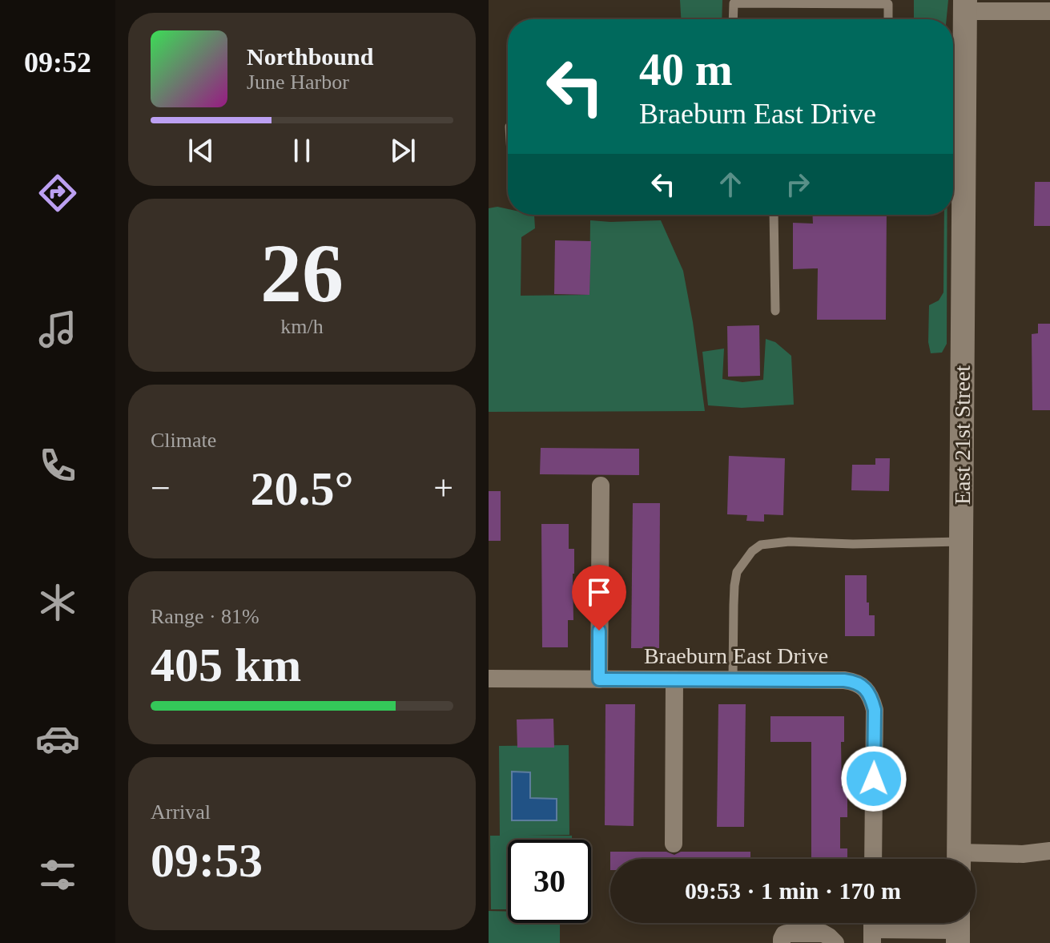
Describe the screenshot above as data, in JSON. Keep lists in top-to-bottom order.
{
  "streets": {
    "main road": ["East 21st Street"],
    "street": ["Braeburn East Drive"]
  },
  "page": {
    "tabs": "09:52",
    "turn": ["40 m", "Braeburn East Drive"],
    "song": ["Northbound", "June Harbor"],
    "tile": [
      ["26", "km/h"],
      "Climate",
      ["Range · 81%", "405 km"],
      ["Arrival", "09:53"]
    ],
    "heat": ["−", "20.5°", "+"],
    "limit": "30",
    "trip": "09:53 · 1 min · 170 m"
  }
}
